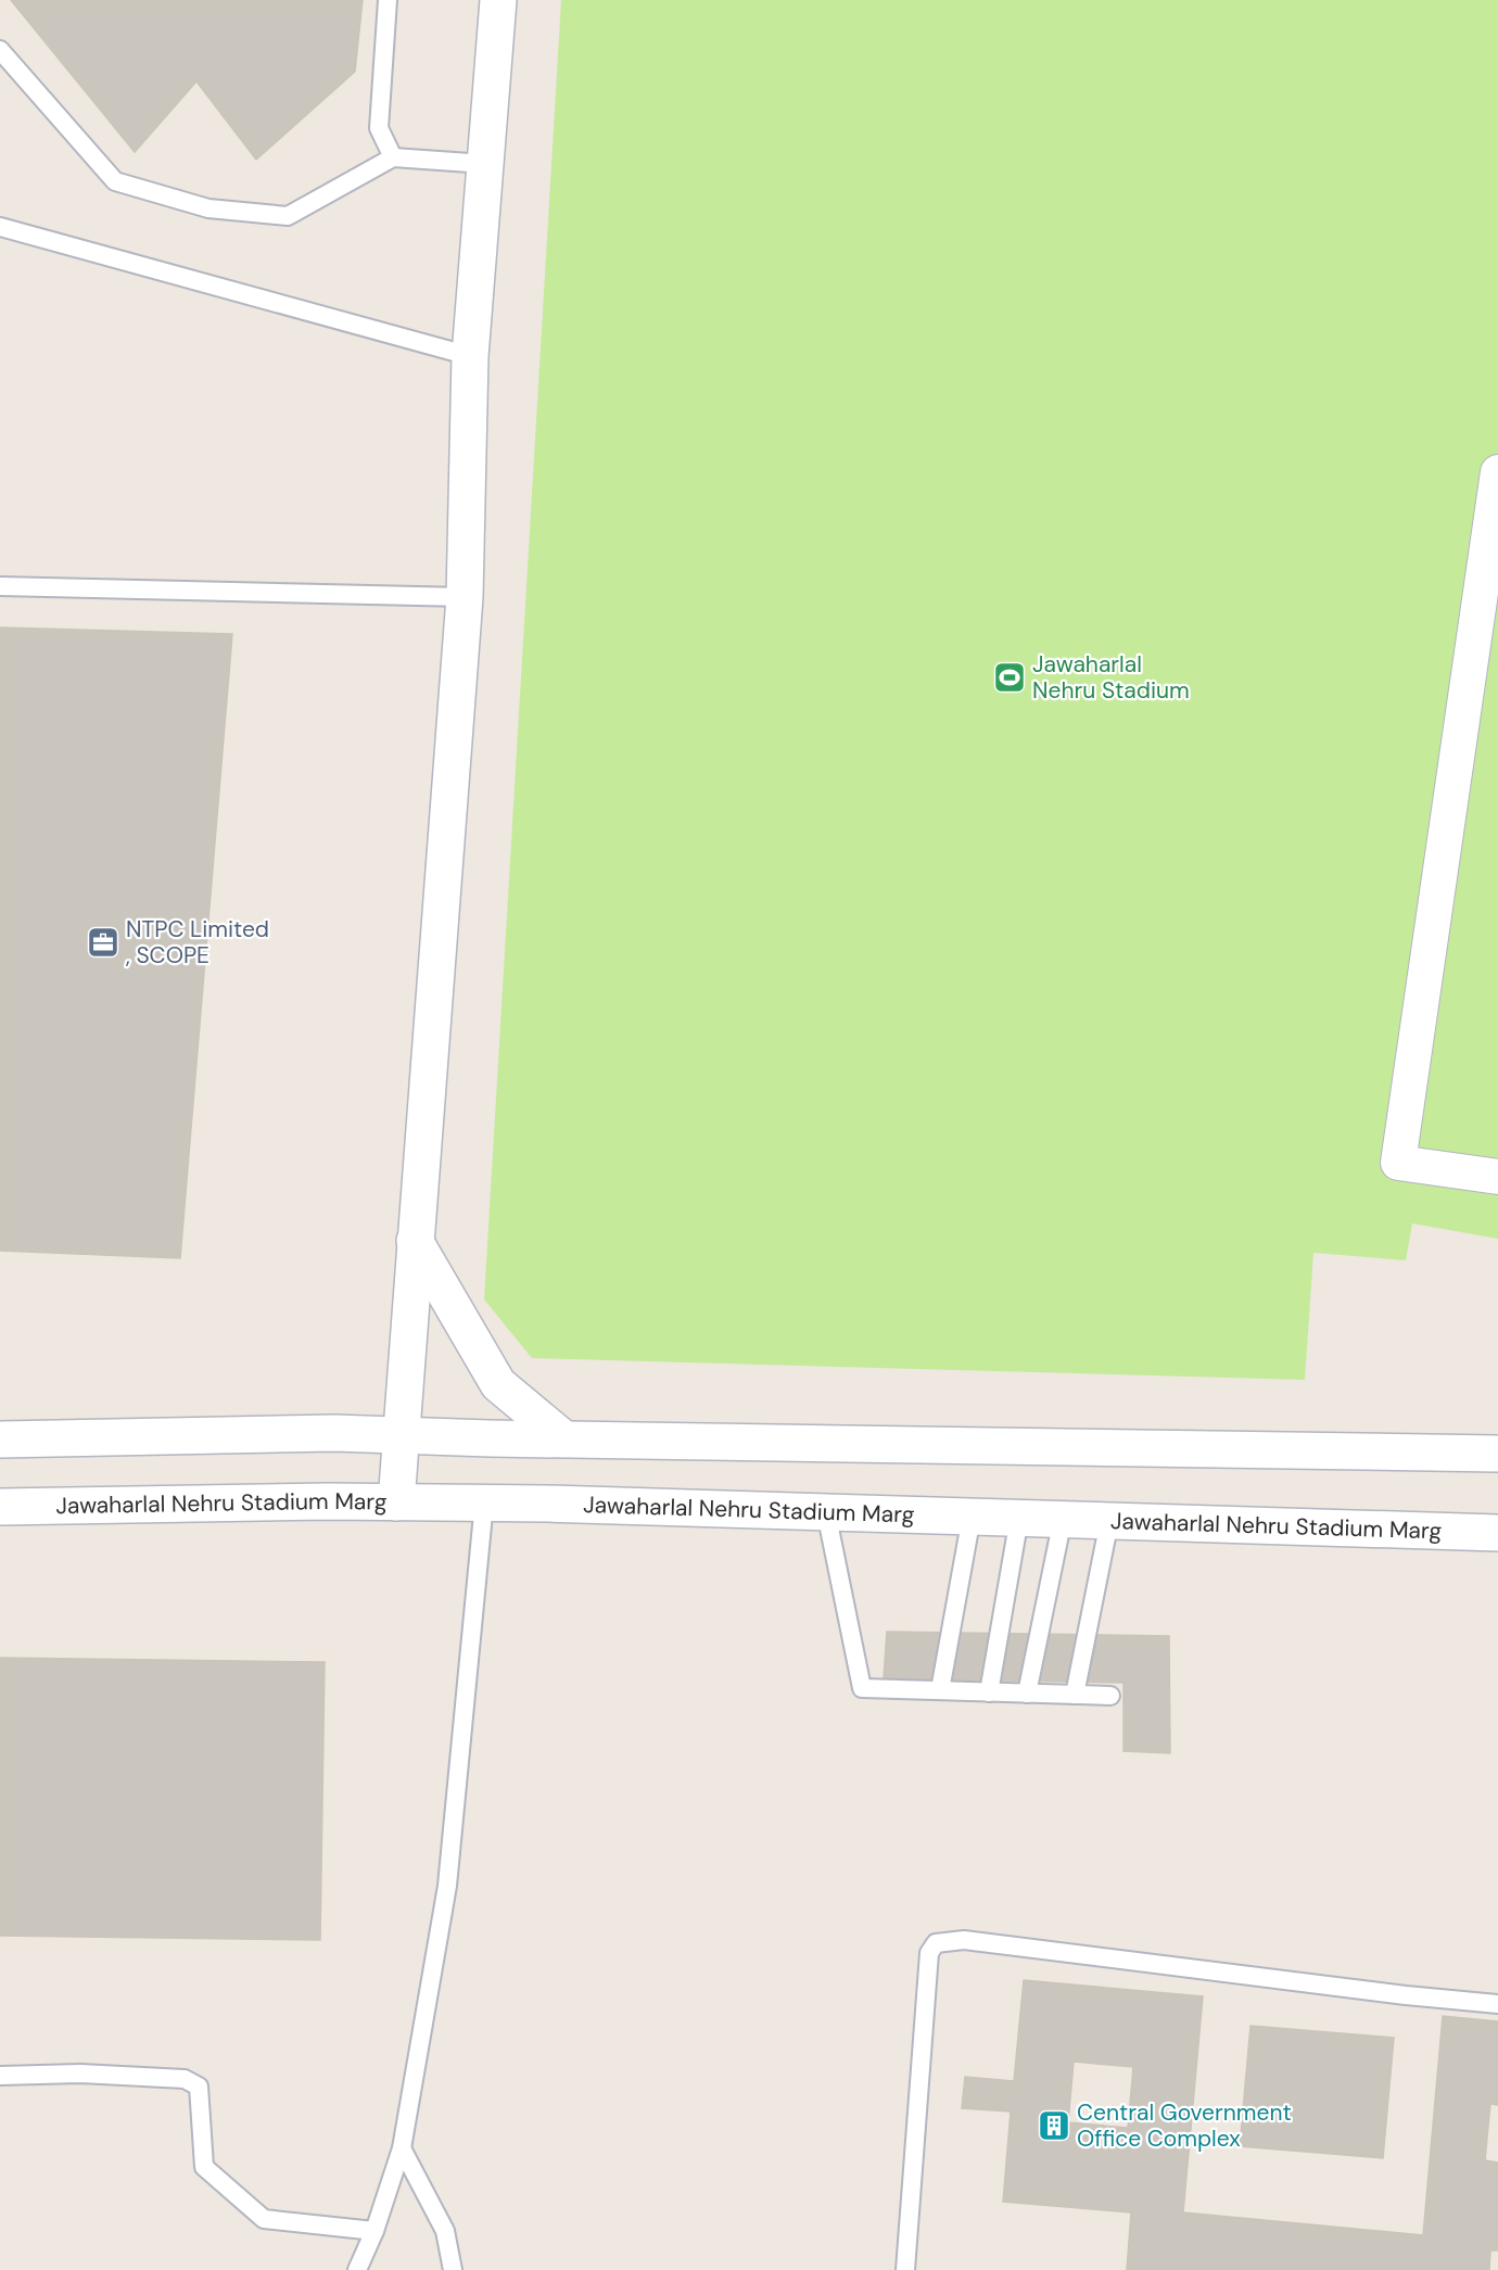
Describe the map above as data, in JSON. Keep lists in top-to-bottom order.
{
  "streets": {
    "street": ["Jawaharlal Nehru Stadium Marg"]
  },
  "places": {
    "sports": ["Jawaharlal Nehru Stadium"],
    "office": ["NTPC Limited , SCOPE"],
    "building": ["Central Government Office Complex"]
  }
}
